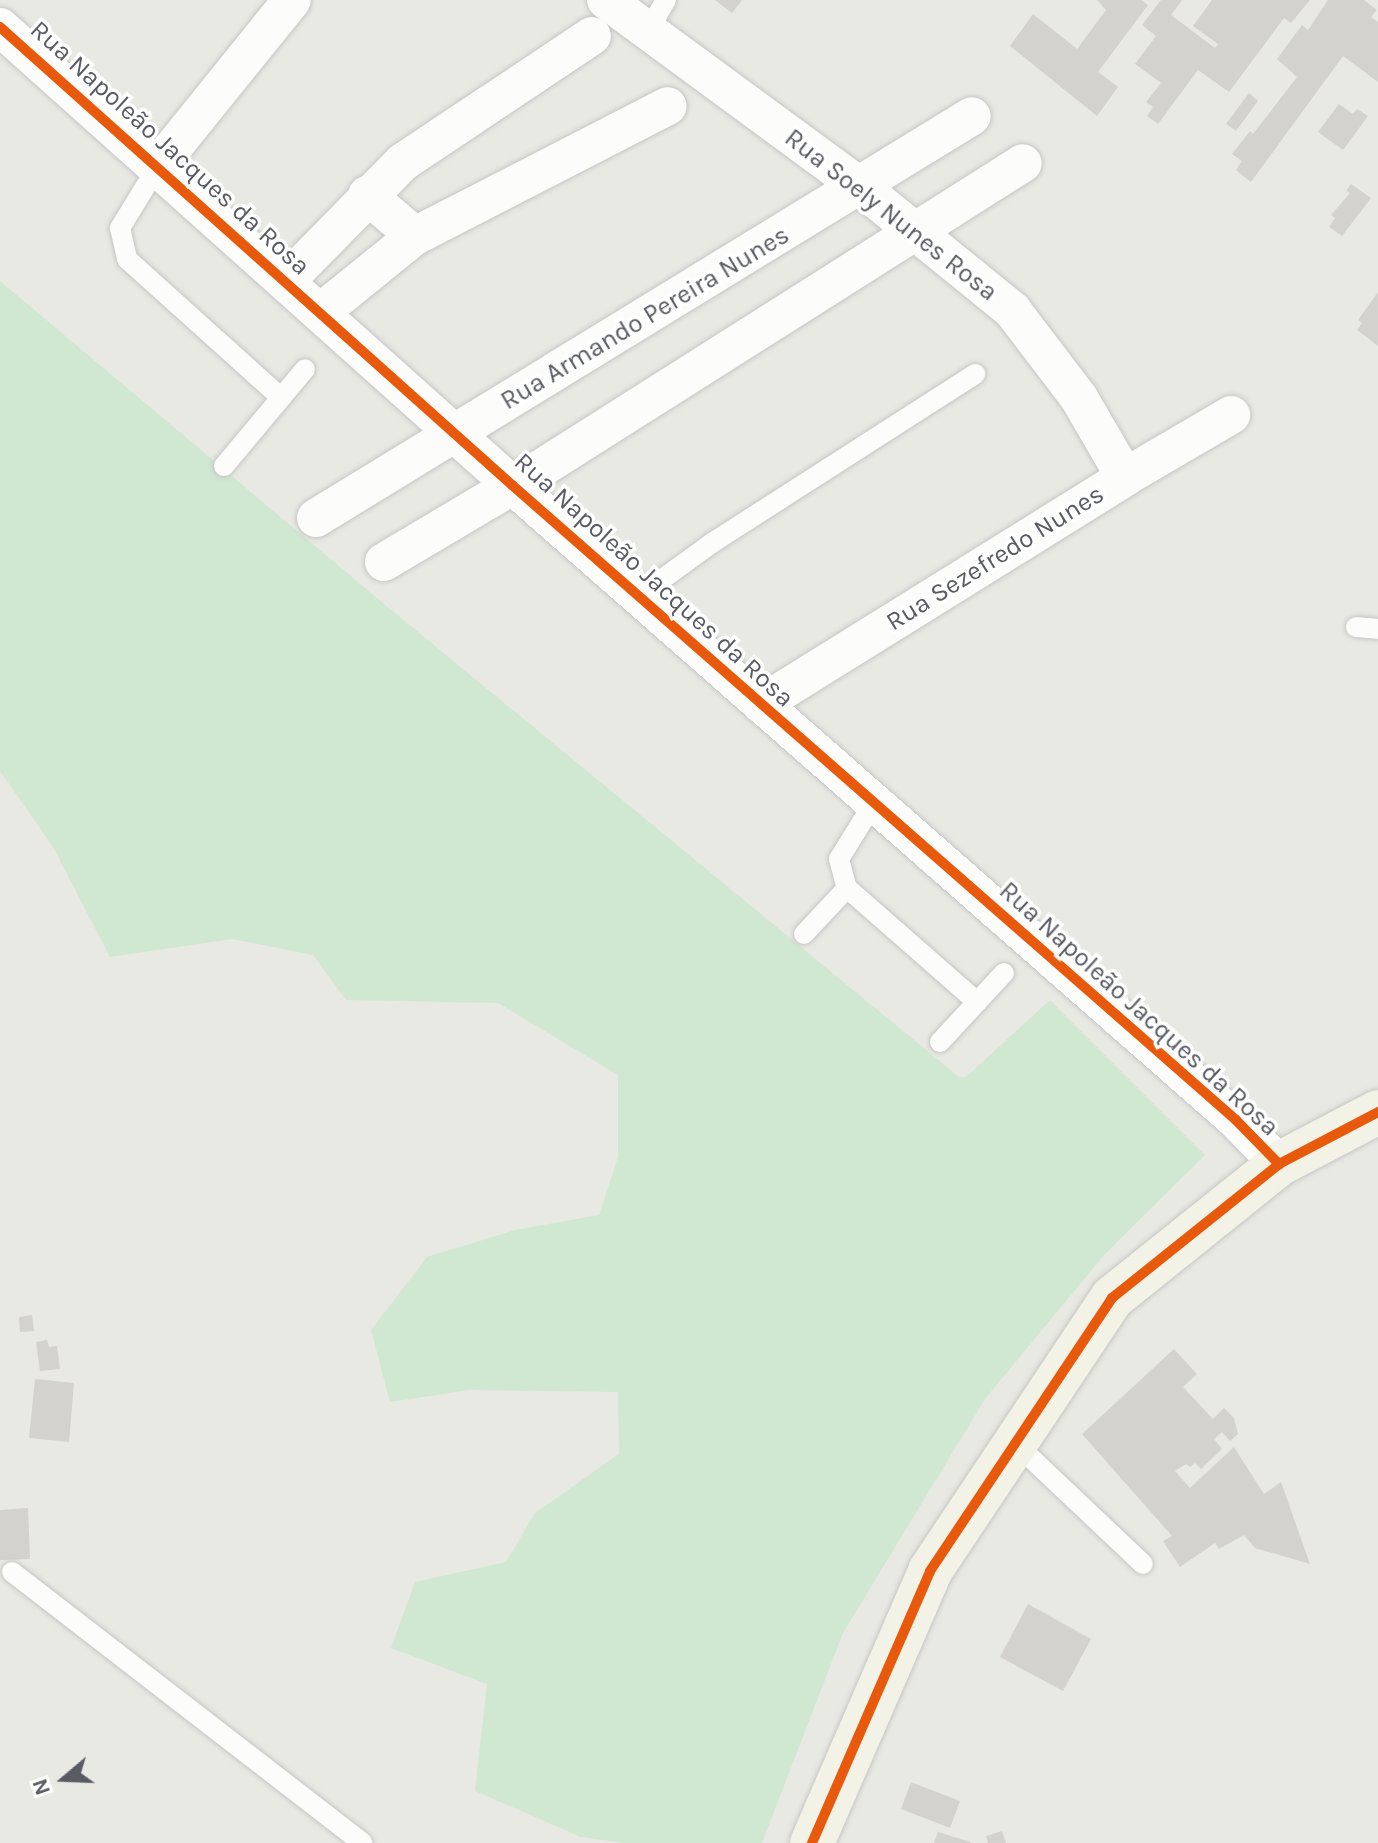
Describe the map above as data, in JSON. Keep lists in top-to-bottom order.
{
  "streets": {
    "street": [
      "Rua Napoleão Jacques da Rosa",
      "Rua Soely Nunes Rosa",
      "Rua Armando Pereira Nunes",
      "Rua Sezefredo Nunes"
    ]
  },
  "crossings": [
    ["Rua Napoleão Jacques da Rosa", "Rua Armando Pereira Nunes"],
    ["Rua Napoleão Jacques da Rosa", "Rua Sezefredo Nunes"],
    ["Rua Soely Nunes Rosa", "Rua Armando Pereira Nunes"],
    ["Rua Soely Nunes Rosa", "Rua Sezefredo Nunes"]
  ],
  "north": "left"
}
